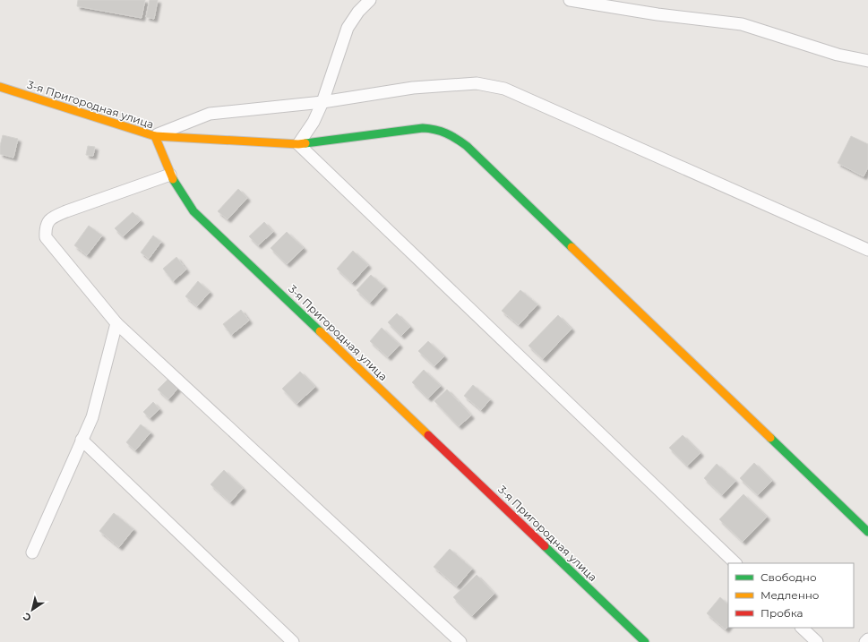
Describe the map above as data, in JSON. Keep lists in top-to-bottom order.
{
  "streets": {
    "street": ["3-я Пригородная улица"]
  },
  "legend": ["Свободно", "Медленно", "Пробка"],
  "north": "bottom left"
}
